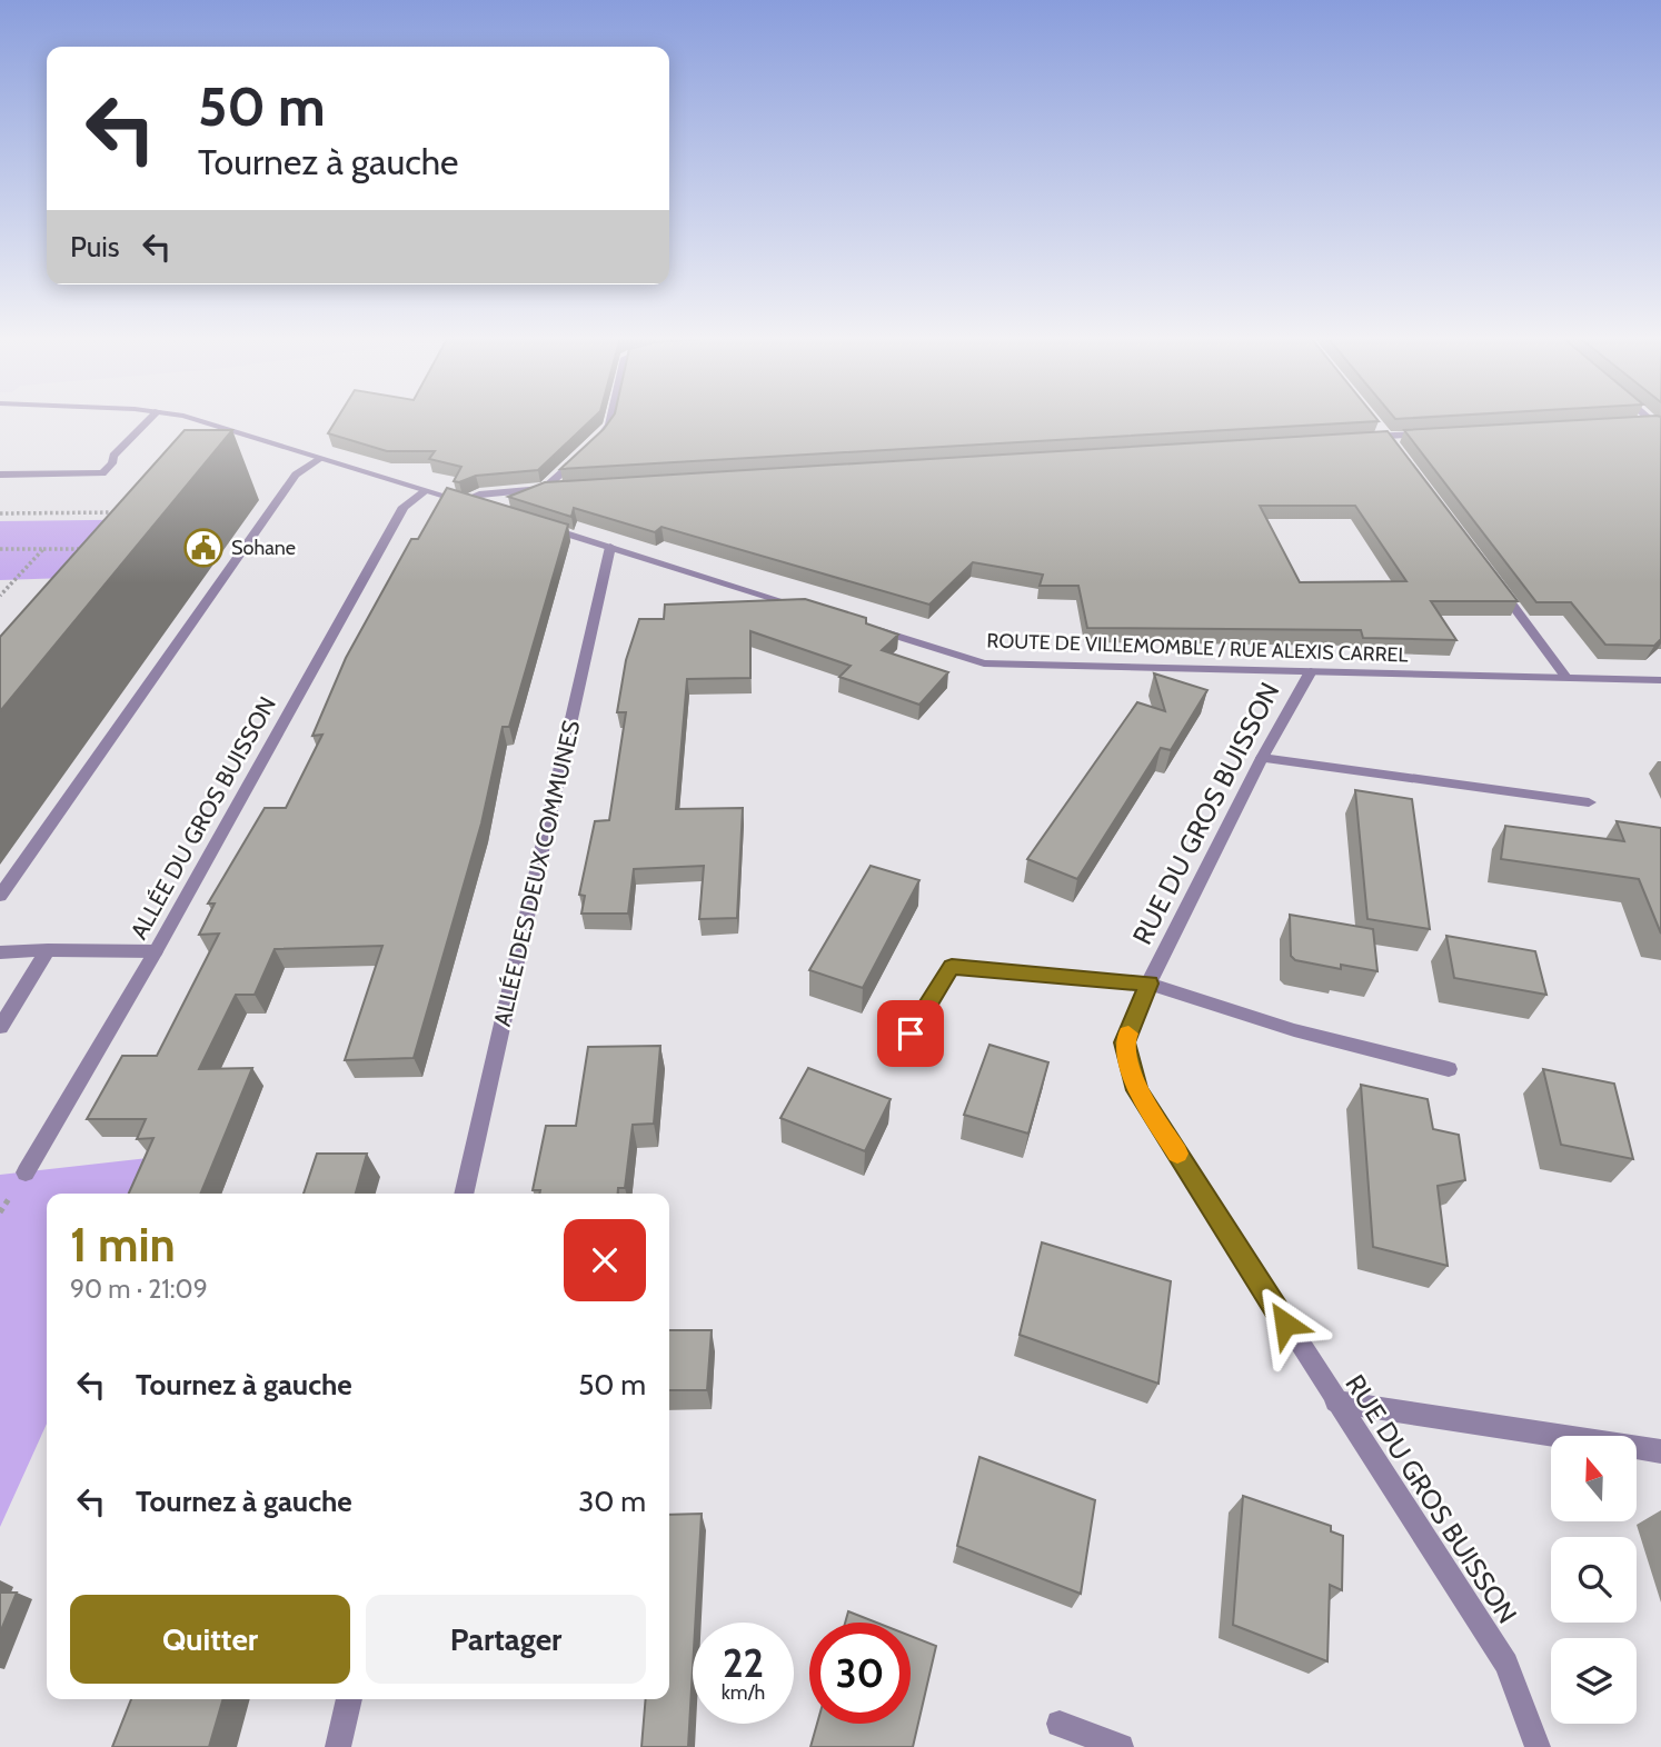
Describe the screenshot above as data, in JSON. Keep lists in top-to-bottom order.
{
  "streets": {
    "street": [
      "ROUTE DE VILLEMOMBLE / RUE ALEXIS CARREL",
      "RUE DU GROS BUISSON",
      "ALLÉE DU GROS BUISSON",
      "ALLÉE DES DEUX COMMUNES"
    ]
  },
  "crossings": [
    ["ROUTE DE VILLEMOMBLE / RUE ALEXIS CARREL", "RUE DU GROS BUISSON"]
  ],
  "places": {
    "public building": ["Sohane"]
  },
  "north": "top",
  "page": {
    "turn": ["50 m", "Tournez à gauche"],
    "then": "Puis",
    "heading": ["1 min", "90 m · 21:09"],
    "list": [
      {
        "name": "Tournez à gauche",
        "value": "50 m"
      },
      {
        "name": "Tournez à gauche",
        "value": "30 m"
      }
    ],
    "buttons": ["Quitter", "Partager"],
    "speed": "22 km/h",
    "limit": "30"
  }
}
